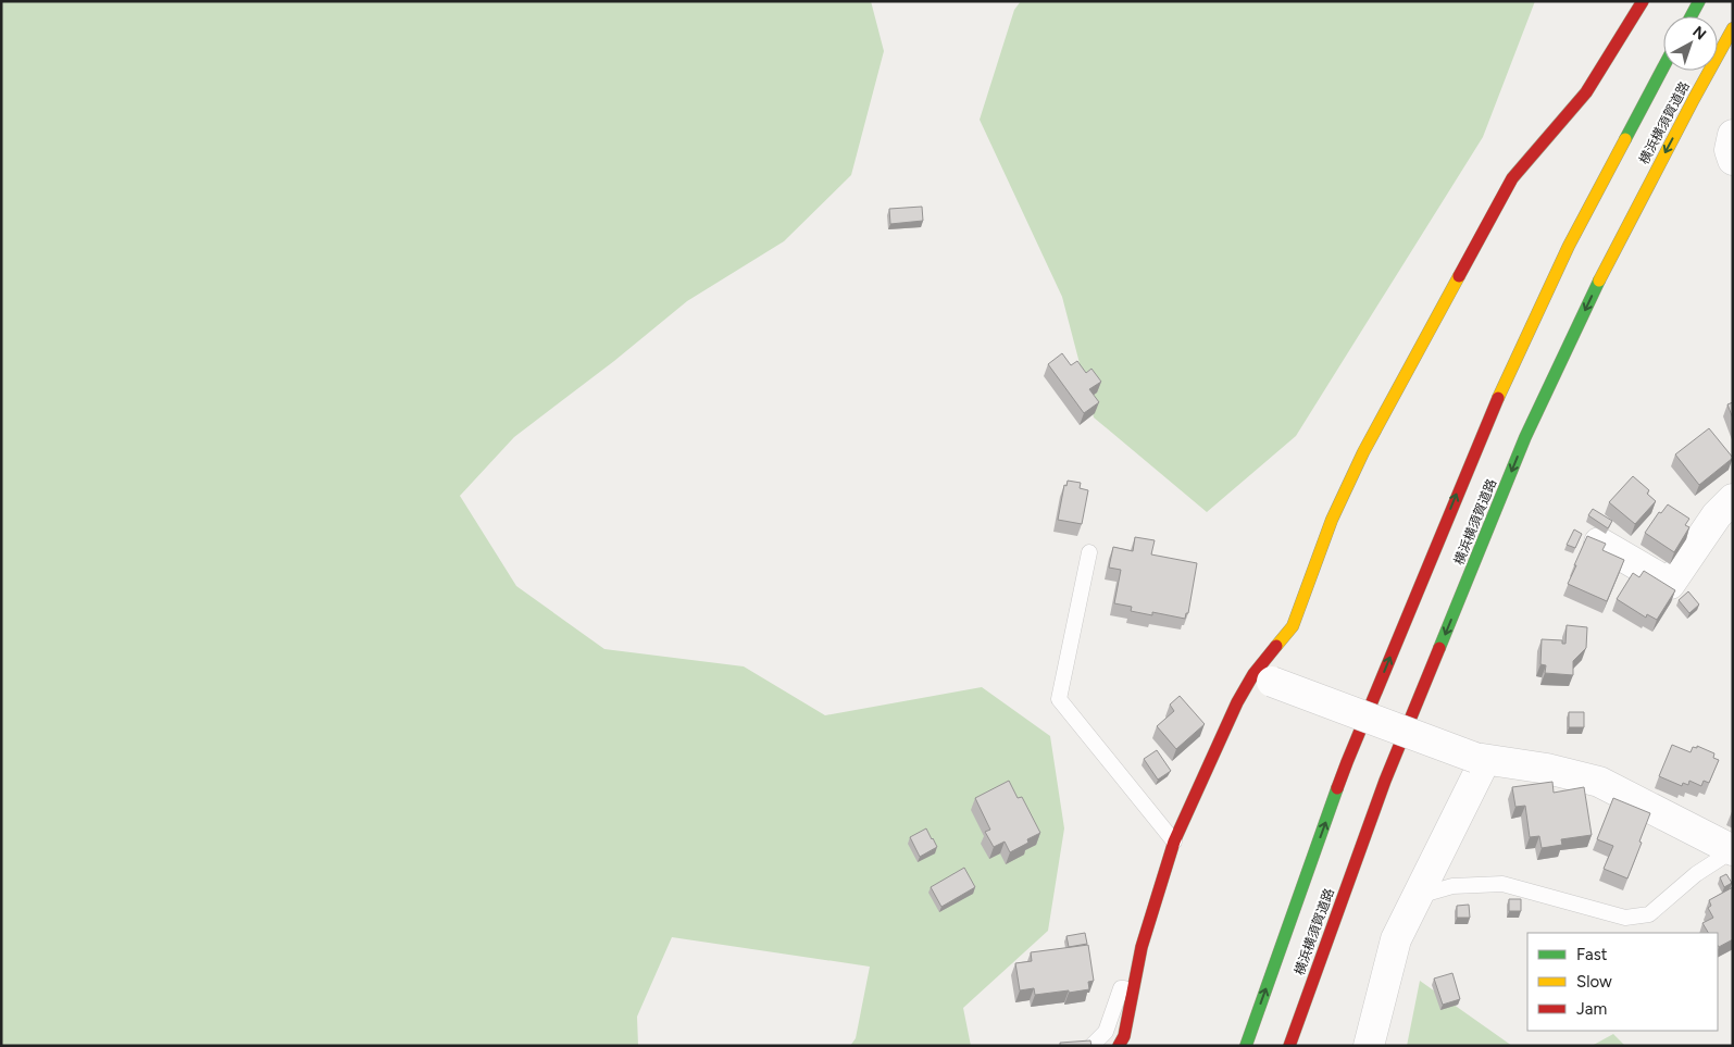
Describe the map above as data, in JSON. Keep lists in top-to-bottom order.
{
  "streets": {
    "main road": ["横浜横須賀道路"]
  },
  "legend": ["Fast", "Slow", "Jam"],
  "north": "top right"
}
